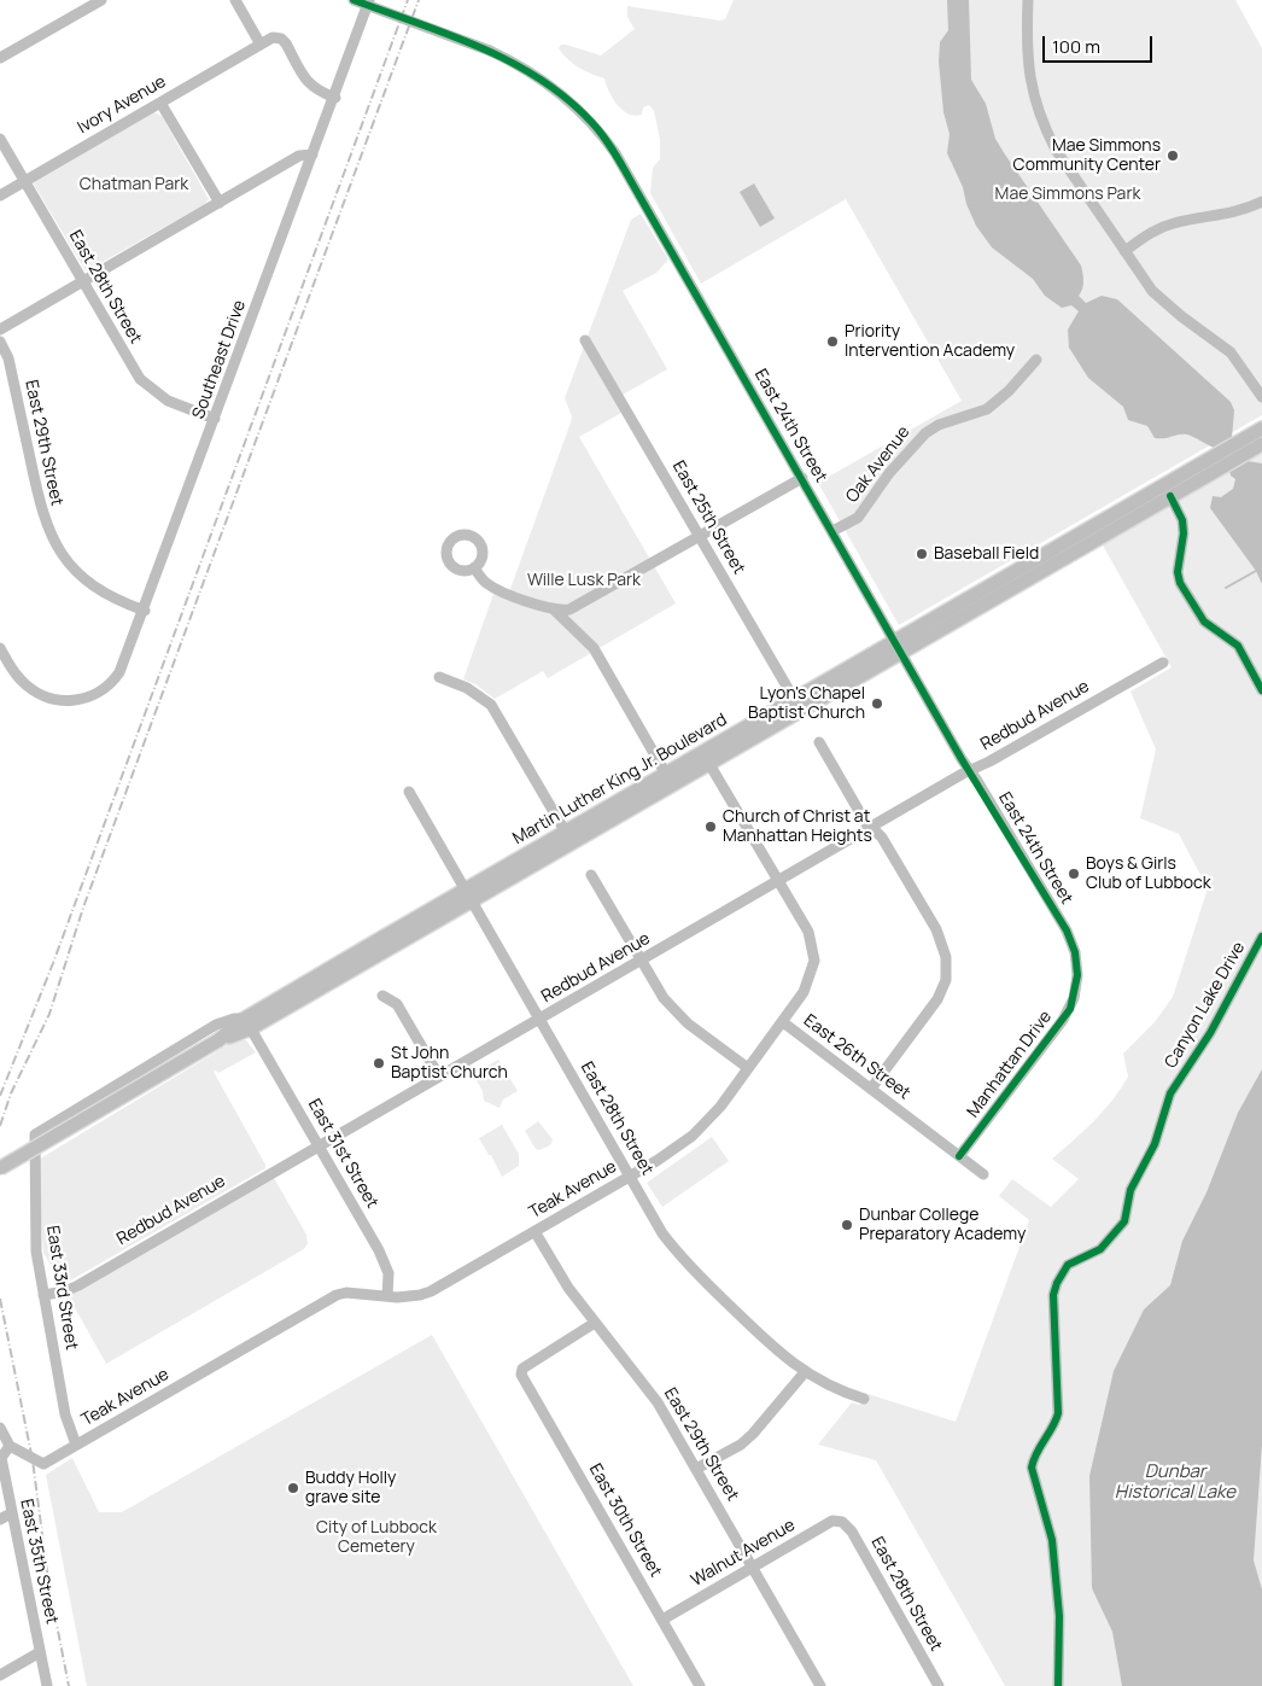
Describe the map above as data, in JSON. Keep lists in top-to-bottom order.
{
  "streets": {
    "main road": ["Martin Luther King Jr. Boulevard"],
    "street": [
      "Ivory Avenue",
      "East 28th Street",
      "Southeast Drive",
      "East 24th Street",
      "East 29th Street",
      "Oak Avenue",
      "East 25th Street",
      "Redbud Avenue",
      "Canyon Lake Drive",
      "East 26th Street",
      "Manhattan Drive",
      "East 31st Street",
      "Teak Avenue",
      "East 33rd Street",
      "East 30th Street",
      "Walnut Avenue",
      "East 35th Street"
    ]
  },
  "crossings": [
    ["Ivory Avenue", "East 28th Street"],
    ["East 28th Street", "Southeast Drive"],
    ["East 28th Street", "Redbud Avenue"],
    ["East 28th Street", "Martin Luther King Jr. Boulevard"],
    ["East 28th Street", "Teak Avenue"],
    ["East 28th Street", "Walnut Avenue"],
    ["Southeast Drive", "East 29th Street"],
    ["East 24th Street", "Oak Avenue"],
    ["East 24th Street", "Redbud Avenue"],
    ["East 24th Street", "Martin Luther King Jr. Boulevard"],
    ["East 24th Street", "Manhattan Drive"],
    ["East 29th Street", "Teak Avenue"],
    ["East 29th Street", "East 30th Street"],
    ["East 29th Street", "Walnut Avenue"],
    ["East 25th Street", "Martin Luther King Jr. Boulevard"],
    ["Redbud Avenue", "East 26th Street"],
    ["Redbud Avenue", "East 31st Street"],
    ["Redbud Avenue", "East 33rd Street"],
    ["Martin Luther King Jr. Boulevard", "East 26th Street"],
    ["Martin Luther King Jr. Boulevard", "East 31st Street"],
    ["Martin Luther King Jr. Boulevard", "East 33rd Street"],
    ["East 26th Street", "Manhattan Drive"],
    ["East 26th Street", "Teak Avenue"],
    ["East 31st Street", "Teak Avenue"],
    ["East 31st Street", "East 33rd Street"],
    ["Teak Avenue", "East 33rd Street"],
    ["Teak Avenue", "East 35th Street"],
    ["East 30th Street", "Walnut Avenue"]
  ],
  "water": ["Dunbar Historical Lake"],
  "parks": [
    "Chatman Park",
    "Mae Simmons Park",
    "Wille Lusk Park",
    "City of Lubbock Cemetery"
  ],
  "places": [
    "Mae Simmons Community Center",
    "Priority Intervention Academy",
    "Baseball Field",
    "Lyon's Chapel Baptist Church",
    "Church of Christ at Manhattan Heights",
    "Boys & Girls Club of Lubbock",
    "St John Baptist Church",
    "Dunbar College Preparatory Academy",
    "Buddy Holly grave site"
  ],
  "scale_bar": "100 m"
}
